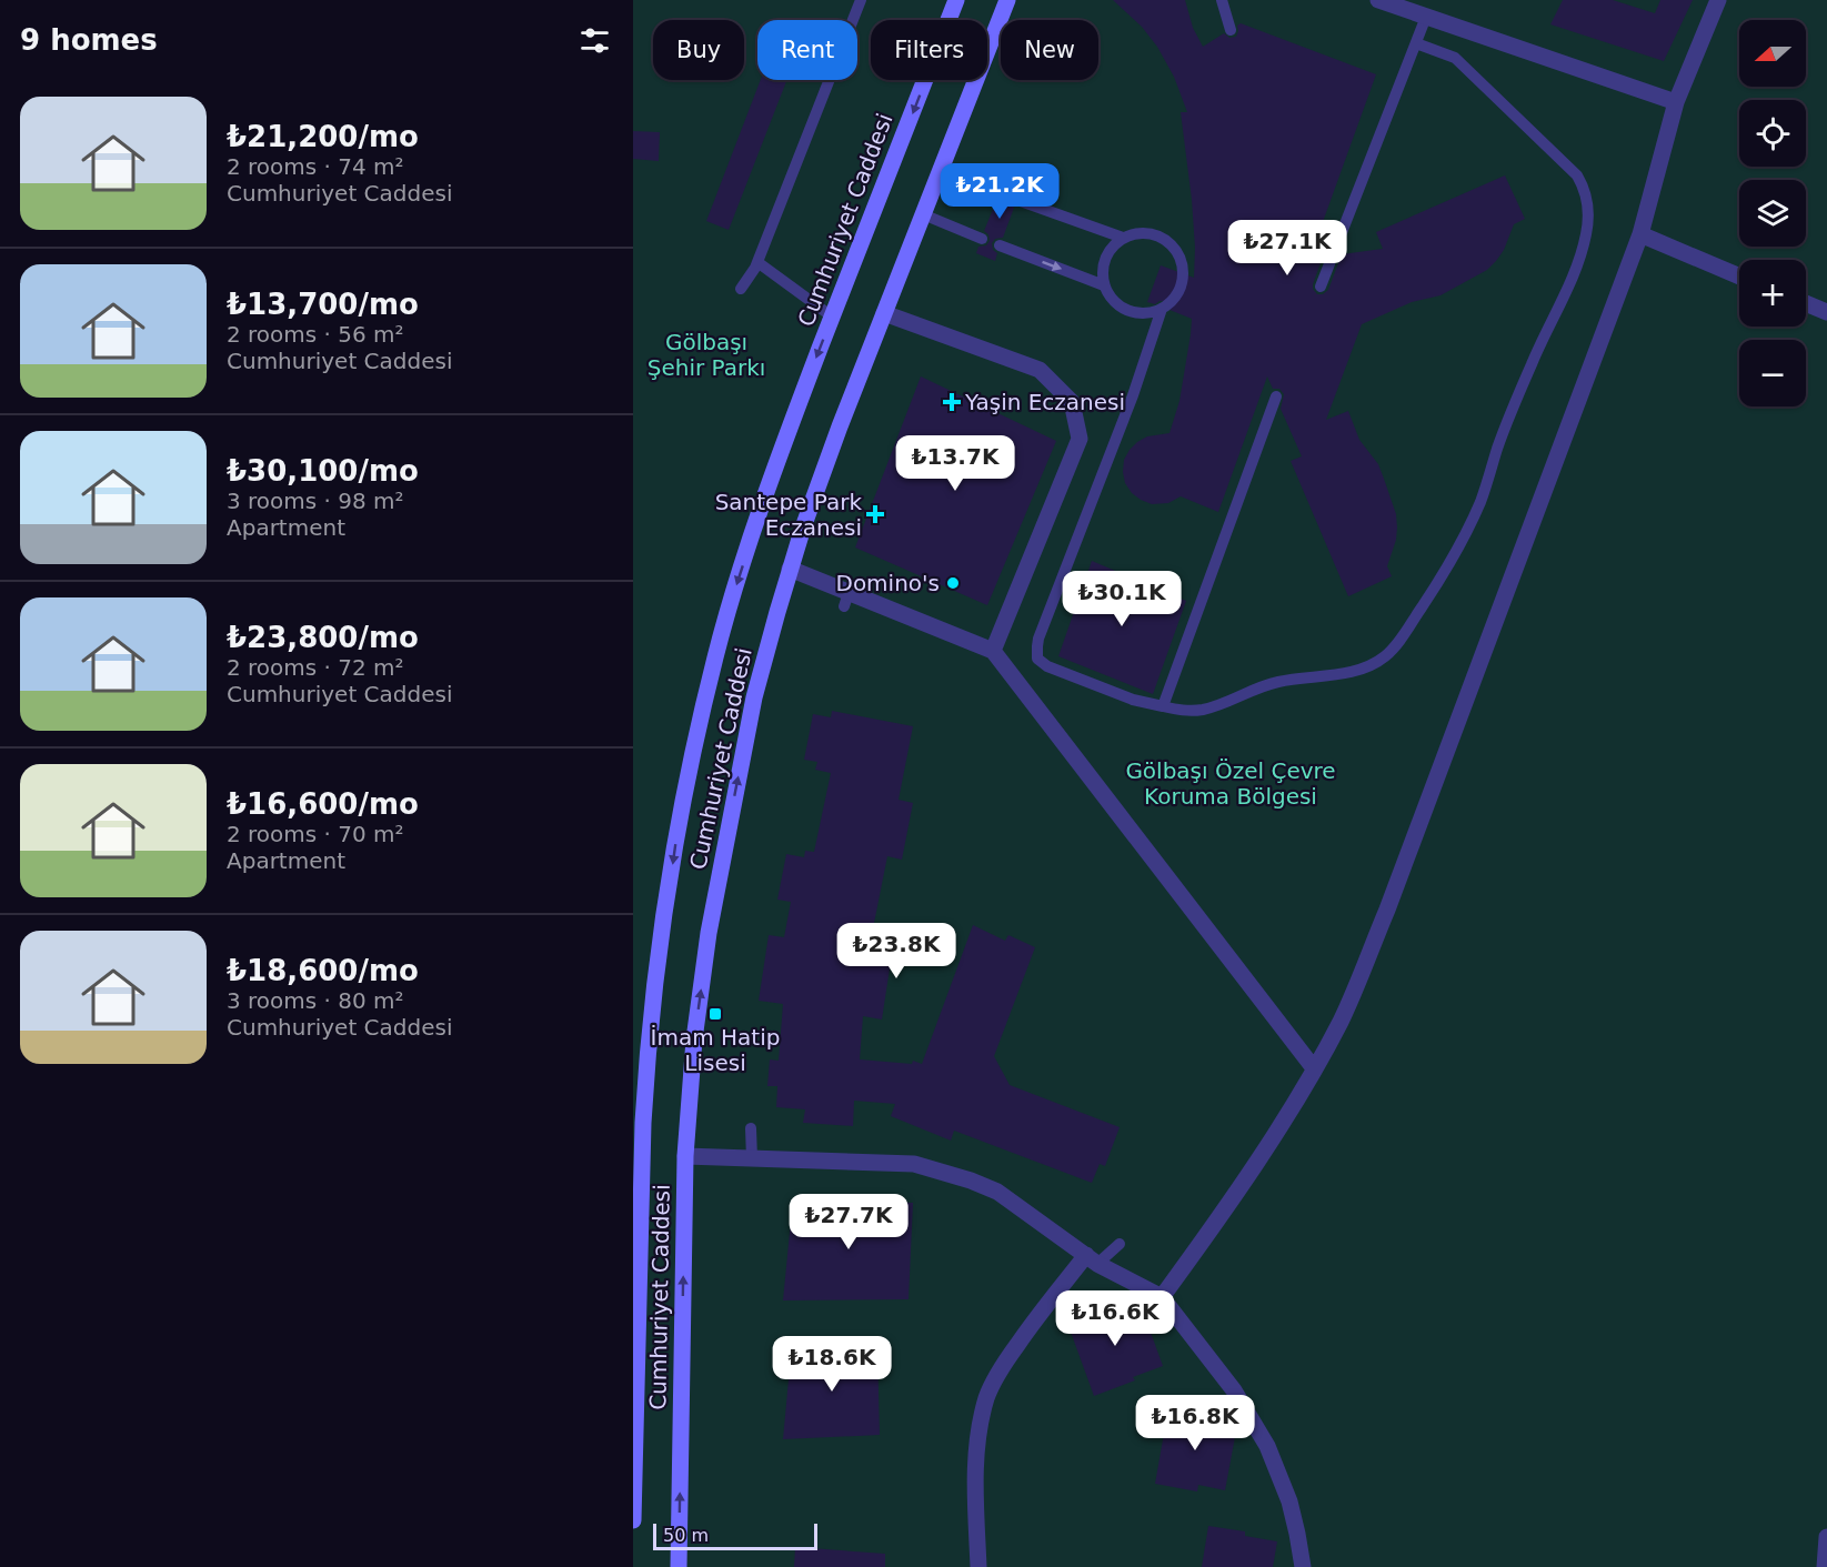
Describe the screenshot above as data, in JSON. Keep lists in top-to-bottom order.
{
  "streets": {
    "main road": ["Cumhuriyet Caddesi"]
  },
  "parks": ["Gölbaşı Şehir Parkı", "Gölbaşı Özel Çevre Koruma Bölgesi"],
  "places": {
    "health": ["Yaşin Eczanesi", "Santepe Park Eczanesi"],
    "other": ["Domino's"],
    "transit": ["İmam Hatip Lisesi"]
  },
  "scale_bar": "50 m",
  "north": "left",
  "page": {
    "heading": "9 homes",
    "map_buttons": ["+", "−"],
    "chip": [
      "Buy",
      "Rent",
      "Filters",
      "New"
    ],
    "list": [
      {
        "name": "₺21,200/mo",
        "note": "2 rooms · 74 m² · Cumhuriyet Caddesi"
      },
      {
        "name": "₺13,700/mo",
        "note": "2 rooms · 56 m² · Cumhuriyet Caddesi"
      },
      {
        "name": "₺30,100/mo",
        "note": "3 rooms · 98 m² · Apartment"
      },
      {
        "name": "₺23,800/mo",
        "note": "2 rooms · 72 m² · Cumhuriyet Caddesi"
      },
      {
        "name": "₺16,600/mo",
        "note": "2 rooms · 70 m² · Apartment"
      },
      {
        "name": "₺18,600/mo",
        "note": "3 rooms · 80 m² · Cumhuriyet Caddesi"
      }
    ],
    "price": [
      "₺21.2K",
      "₺27.1K",
      "₺13.7K",
      "₺30.1K",
      "₺23.8K",
      "₺27.7K",
      "₺16.6K",
      "₺18.6K",
      "₺16.8K"
    ],
    "scale": "50 m"
  }
}
